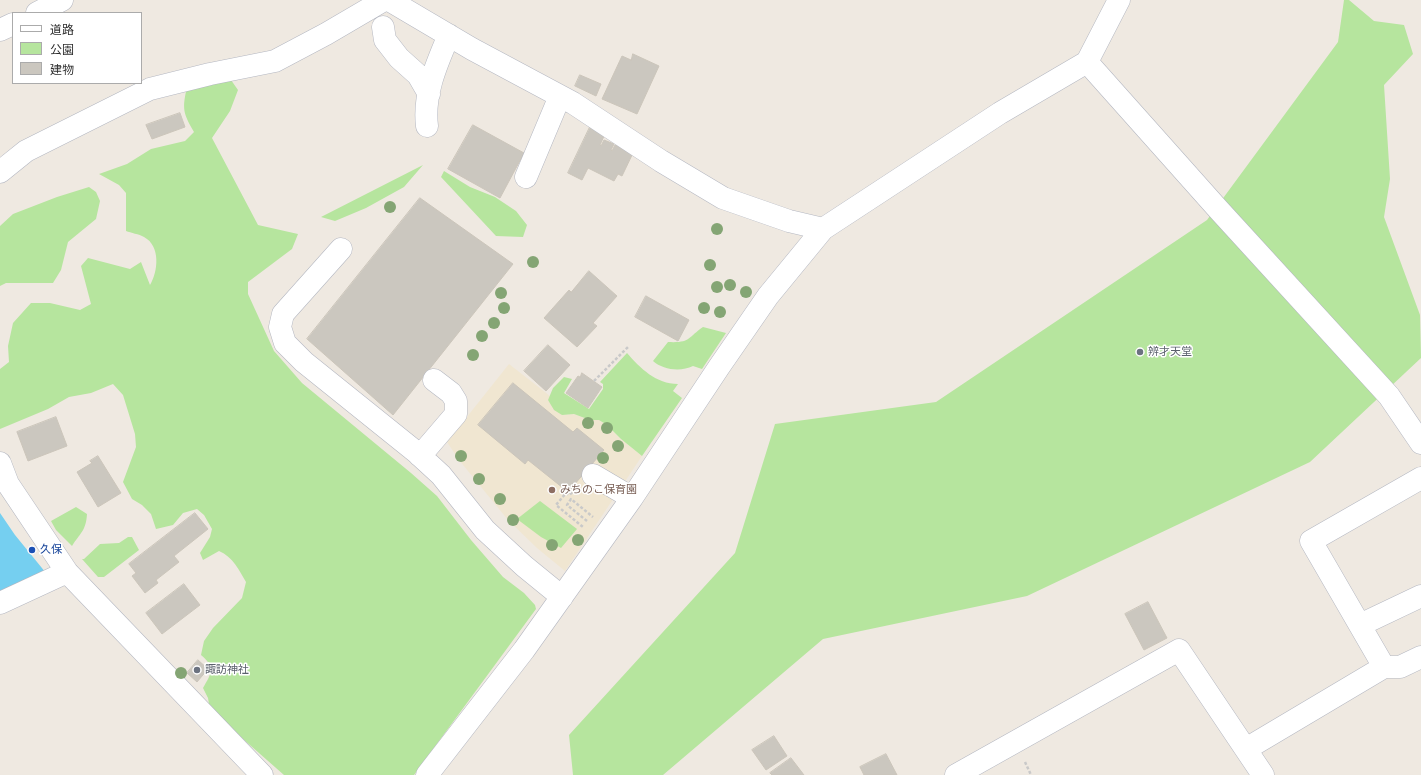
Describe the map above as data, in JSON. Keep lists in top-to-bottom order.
{
  "places": [
    "辨才天堂",
    "みちのこ保育園",
    "久保",
    "諏訪神社"
  ],
  "legend": ["道路", "公園", "建物"]
}
